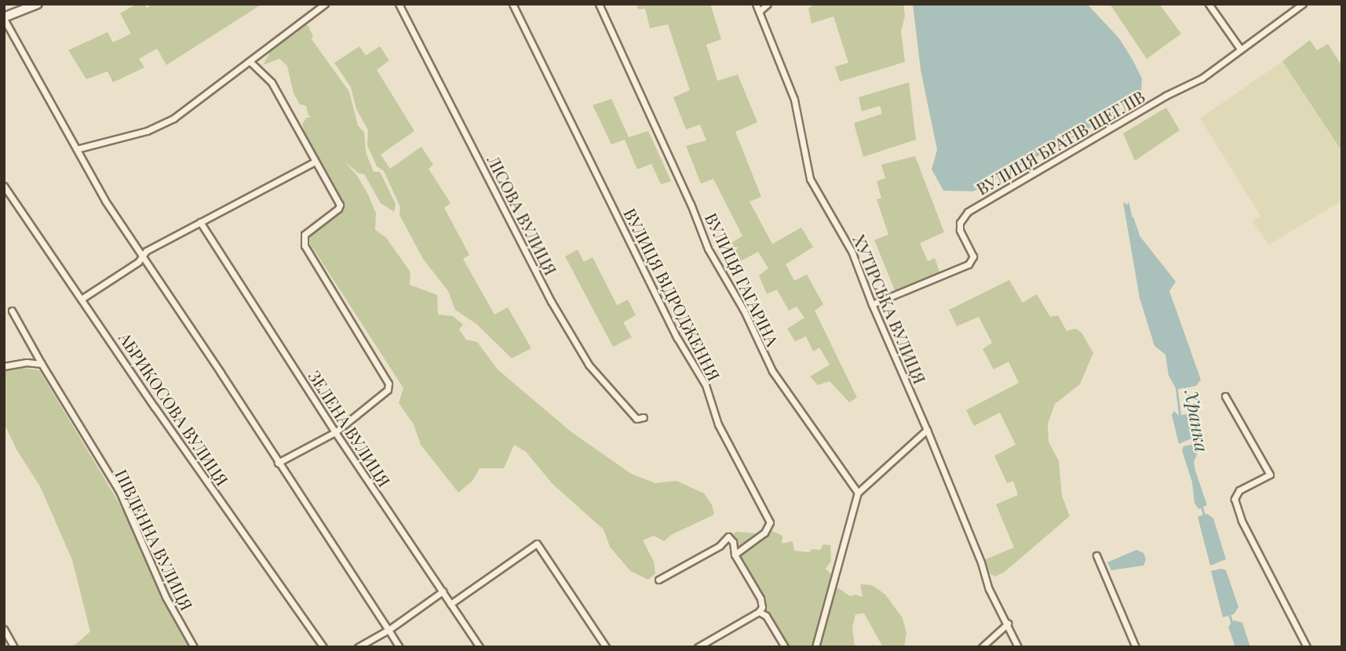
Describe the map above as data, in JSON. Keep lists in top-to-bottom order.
{
  "streets": {
    "street": [
      "ВУЛИЦЯ БРАТІВ ЩЕГЛІВ",
      "ЛІСОВА ВУЛИЦЯ",
      "ВУЛИЦЯ ГАГАРІНА",
      "ВУЛИЦЯ ВІДРОДЖЕННЯ",
      "ХУТІРСЬКА ВУЛИЦЯ",
      "АБРИКОСОВА ВУЛИЦЯ",
      "ЗЕЛЕНА ВУЛИЦЯ",
      "ПІВДЕННА ВУЛИЦЯ"
    ]
  },
  "crossings": [
    ["ВУЛИЦЯ БРАТІВ ЩЕГЛІВ", "ХУТІРСЬКА ВУЛИЦЯ"]
  ],
  "water": ["Хранка"]
}
